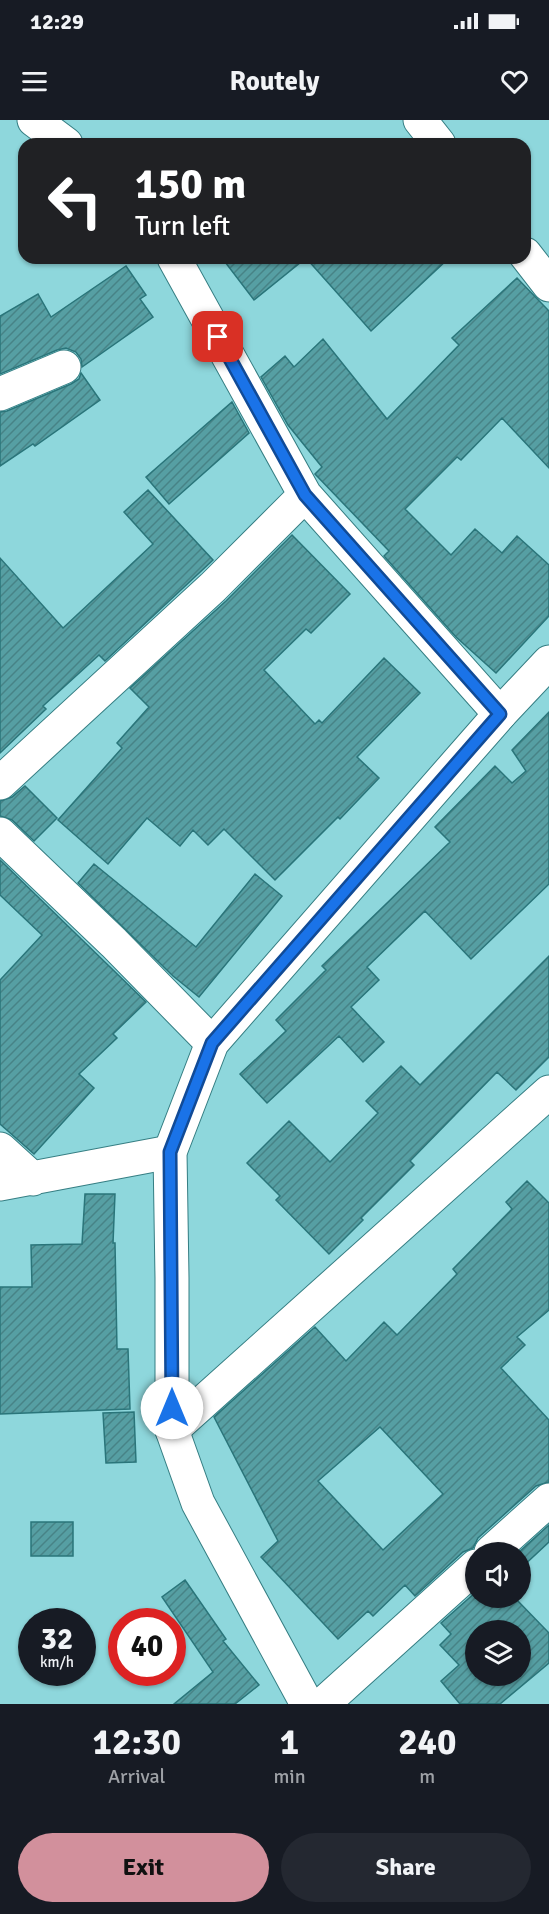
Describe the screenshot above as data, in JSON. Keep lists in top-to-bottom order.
{
  "page": {
    "status": "12:29",
    "header": "Routely",
    "turn": ["150 m", "Turn left"],
    "speed": "32 km/h",
    "limit": "40",
    "eta": [
      "12:30",
      "Arrival",
      "1",
      "min",
      "240",
      "m"
    ],
    "buttons": ["Exit", "Share"]
  }
}
